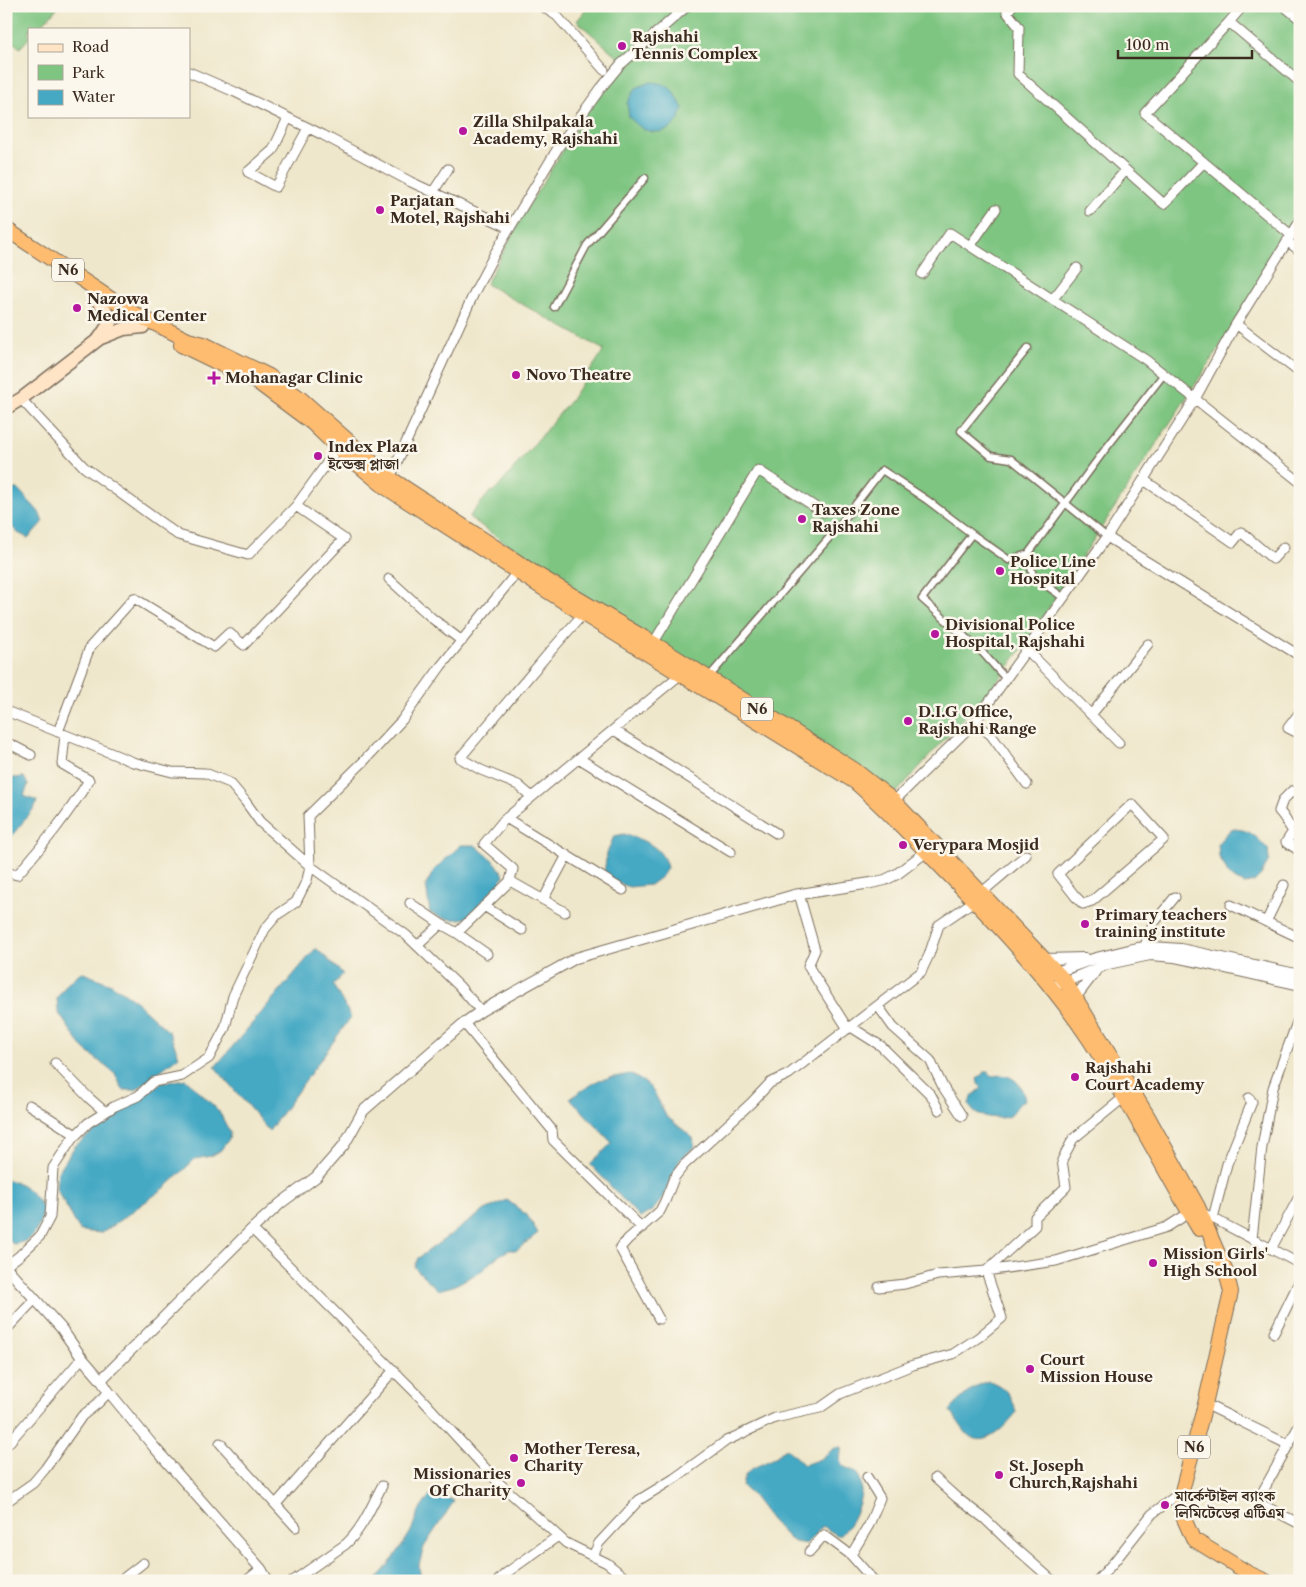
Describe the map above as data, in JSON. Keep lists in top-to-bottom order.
{
  "streets": {
    "highway": ["N6"]
  },
  "places": {
    "other": [
      "Rajshahi Tennis Complex",
      "Zilla Shilpakala Academy, Rajshahi",
      "Parjatan Motel, Rajshahi",
      "Nazowa Medical Center",
      "Novo Theatre",
      "Index Plaza ইন্ডেক্স প্লাজা",
      "Taxes Zone Rajshahi",
      "Police Line Hospital",
      "Divisional Police Hospital, Rajshahi",
      "D.I.G Office, Rajshahi Range",
      "Verypara Mosjid",
      "Primary teachers training institute",
      "Rajshahi Court Academy",
      "Mission Girls' High School",
      "Court Mission House",
      "Mother Teresa, Charity",
      "St. Joseph Church,Rajshahi",
      "Missionaries Of Charity",
      "মার্কেন্টাইল ব্যাংক লিমিটেডের এটিএম"
    ],
    "health": ["Mohanagar Clinic"]
  },
  "legend": ["Road", "Park", "Water"],
  "scale_bar": "100 m"
}
